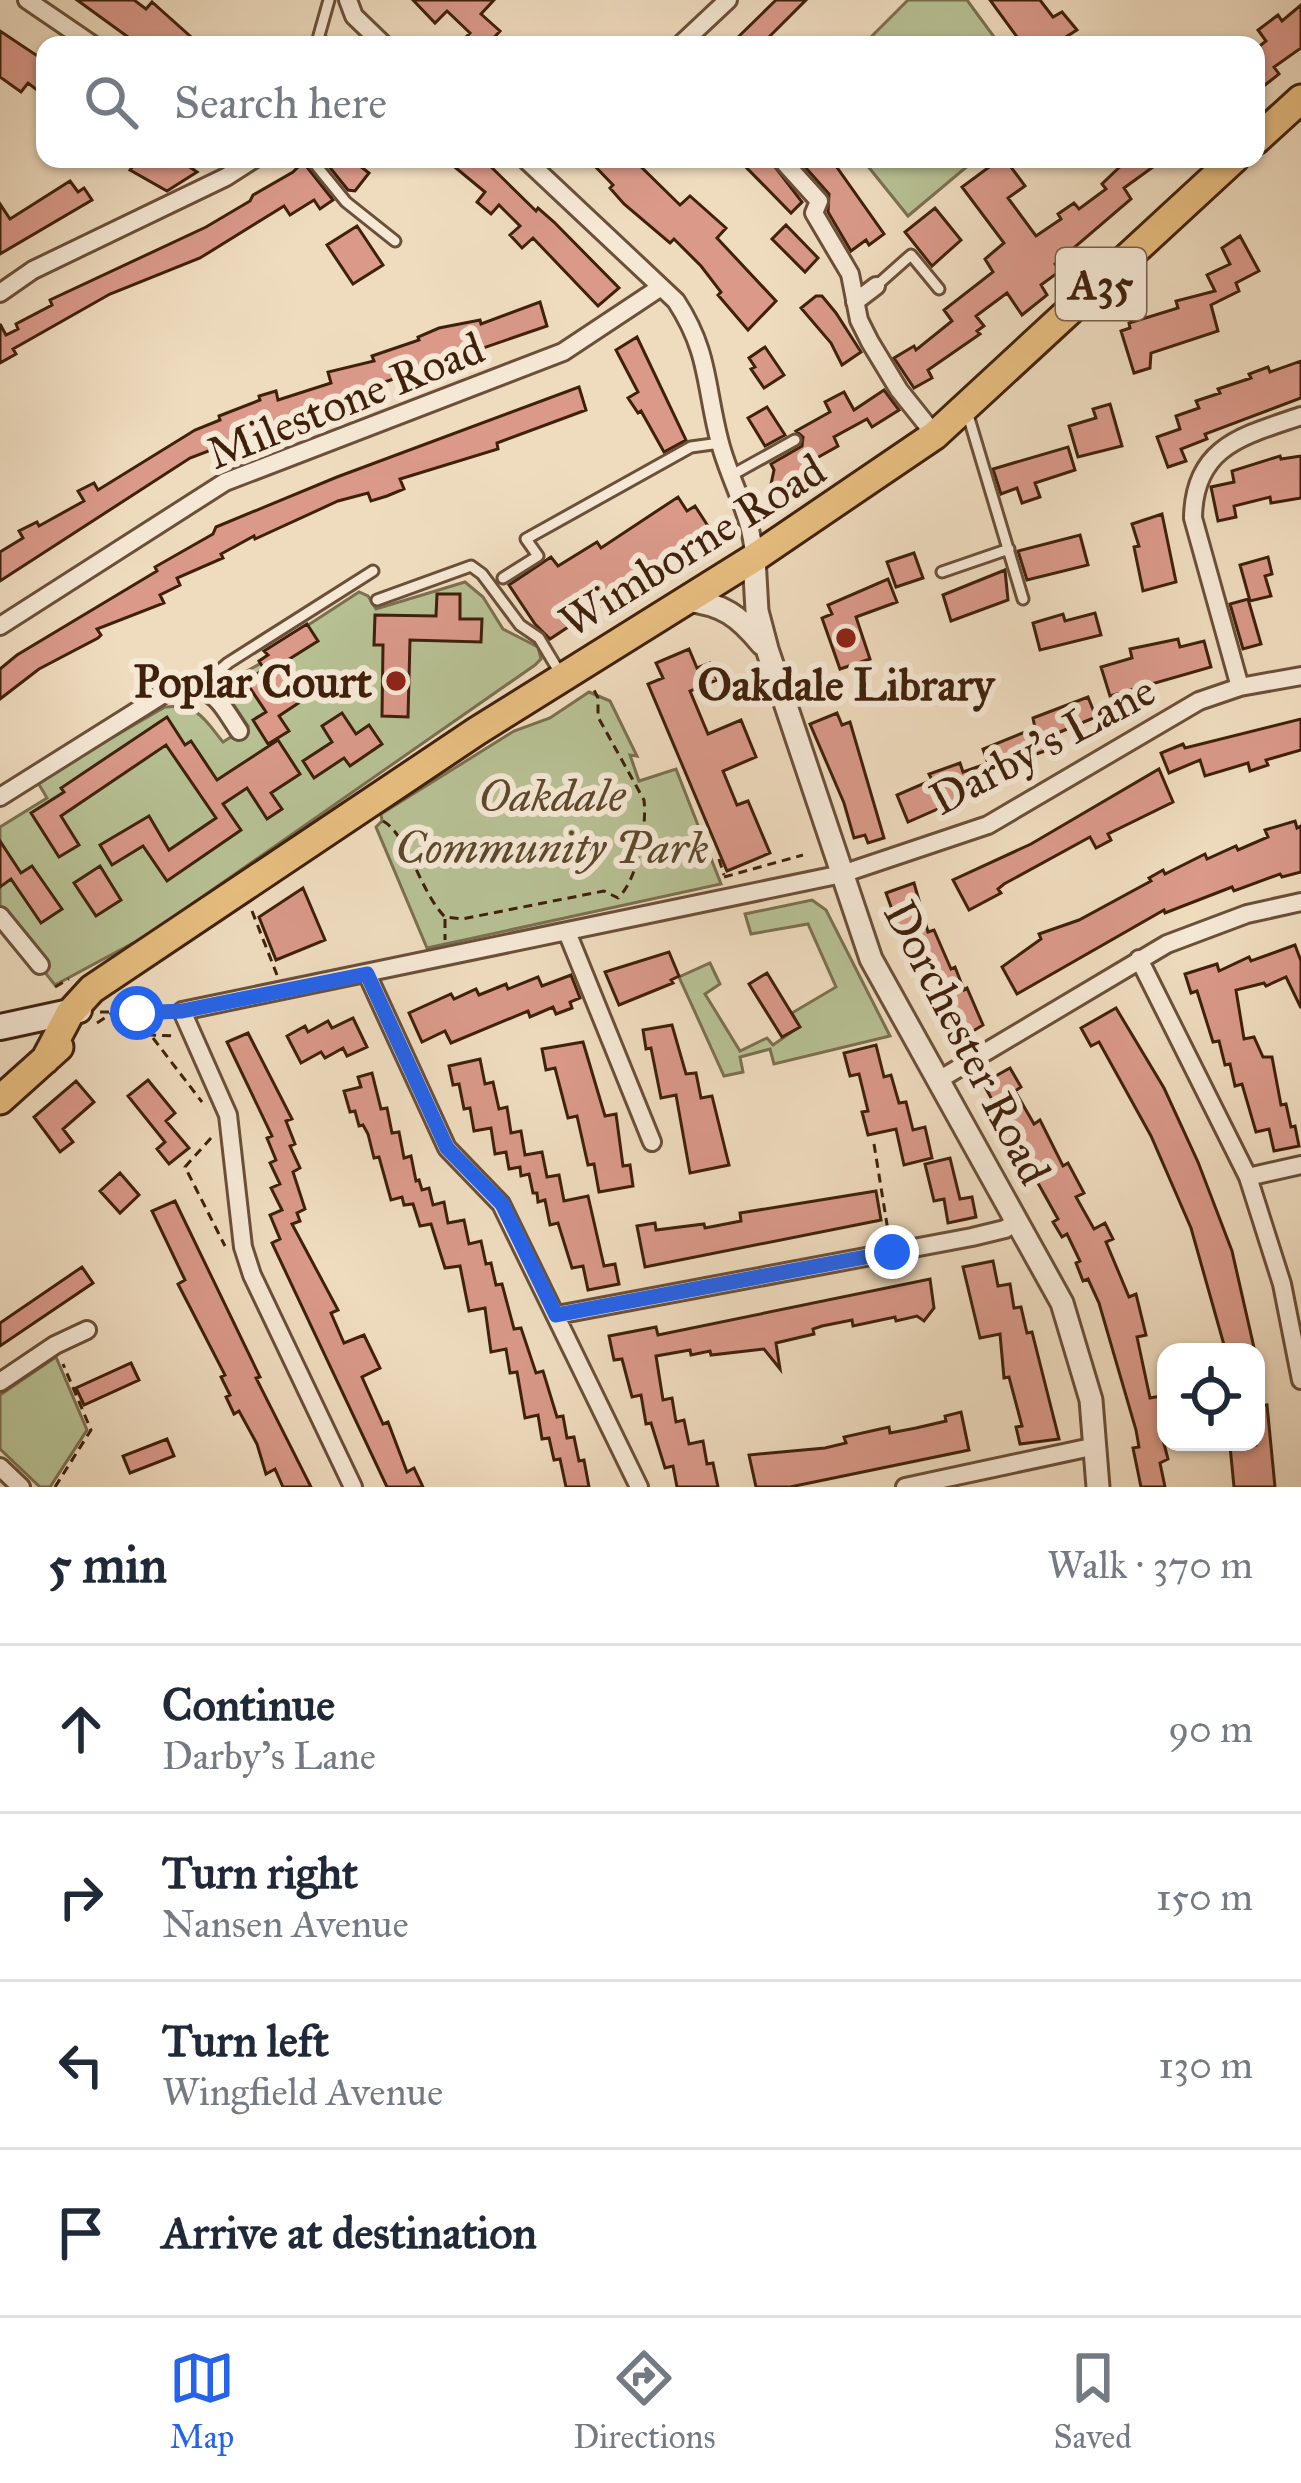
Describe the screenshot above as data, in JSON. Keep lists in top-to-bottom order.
{
  "streets": {
    "highway": ["A35", "Wimborne Road"],
    "street": ["Milestone Road", "Darby's Lane", "Dorchester Road"]
  },
  "crossings": [
    ["Wimborne Road", "Dorchester Road"],
    ["Darby's Lane", "Dorchester Road"]
  ],
  "parks": ["Oakdale Community Park"],
  "places": ["Oakdale Library", "Poplar Court"],
  "page": {
    "search": "Search here",
    "heading": ["5 min", "Walk · 370 m"],
    "list": [
      ["Continue", "Darby's Lane", "90 m"],
      ["Turn right", "Nansen Avenue", "150 m"],
      ["Turn left", "Wingfield Avenue", "130 m"],
      "Arrive at destination"
    ],
    "nav": ["Map", "Directions", "Saved"]
  }
}
